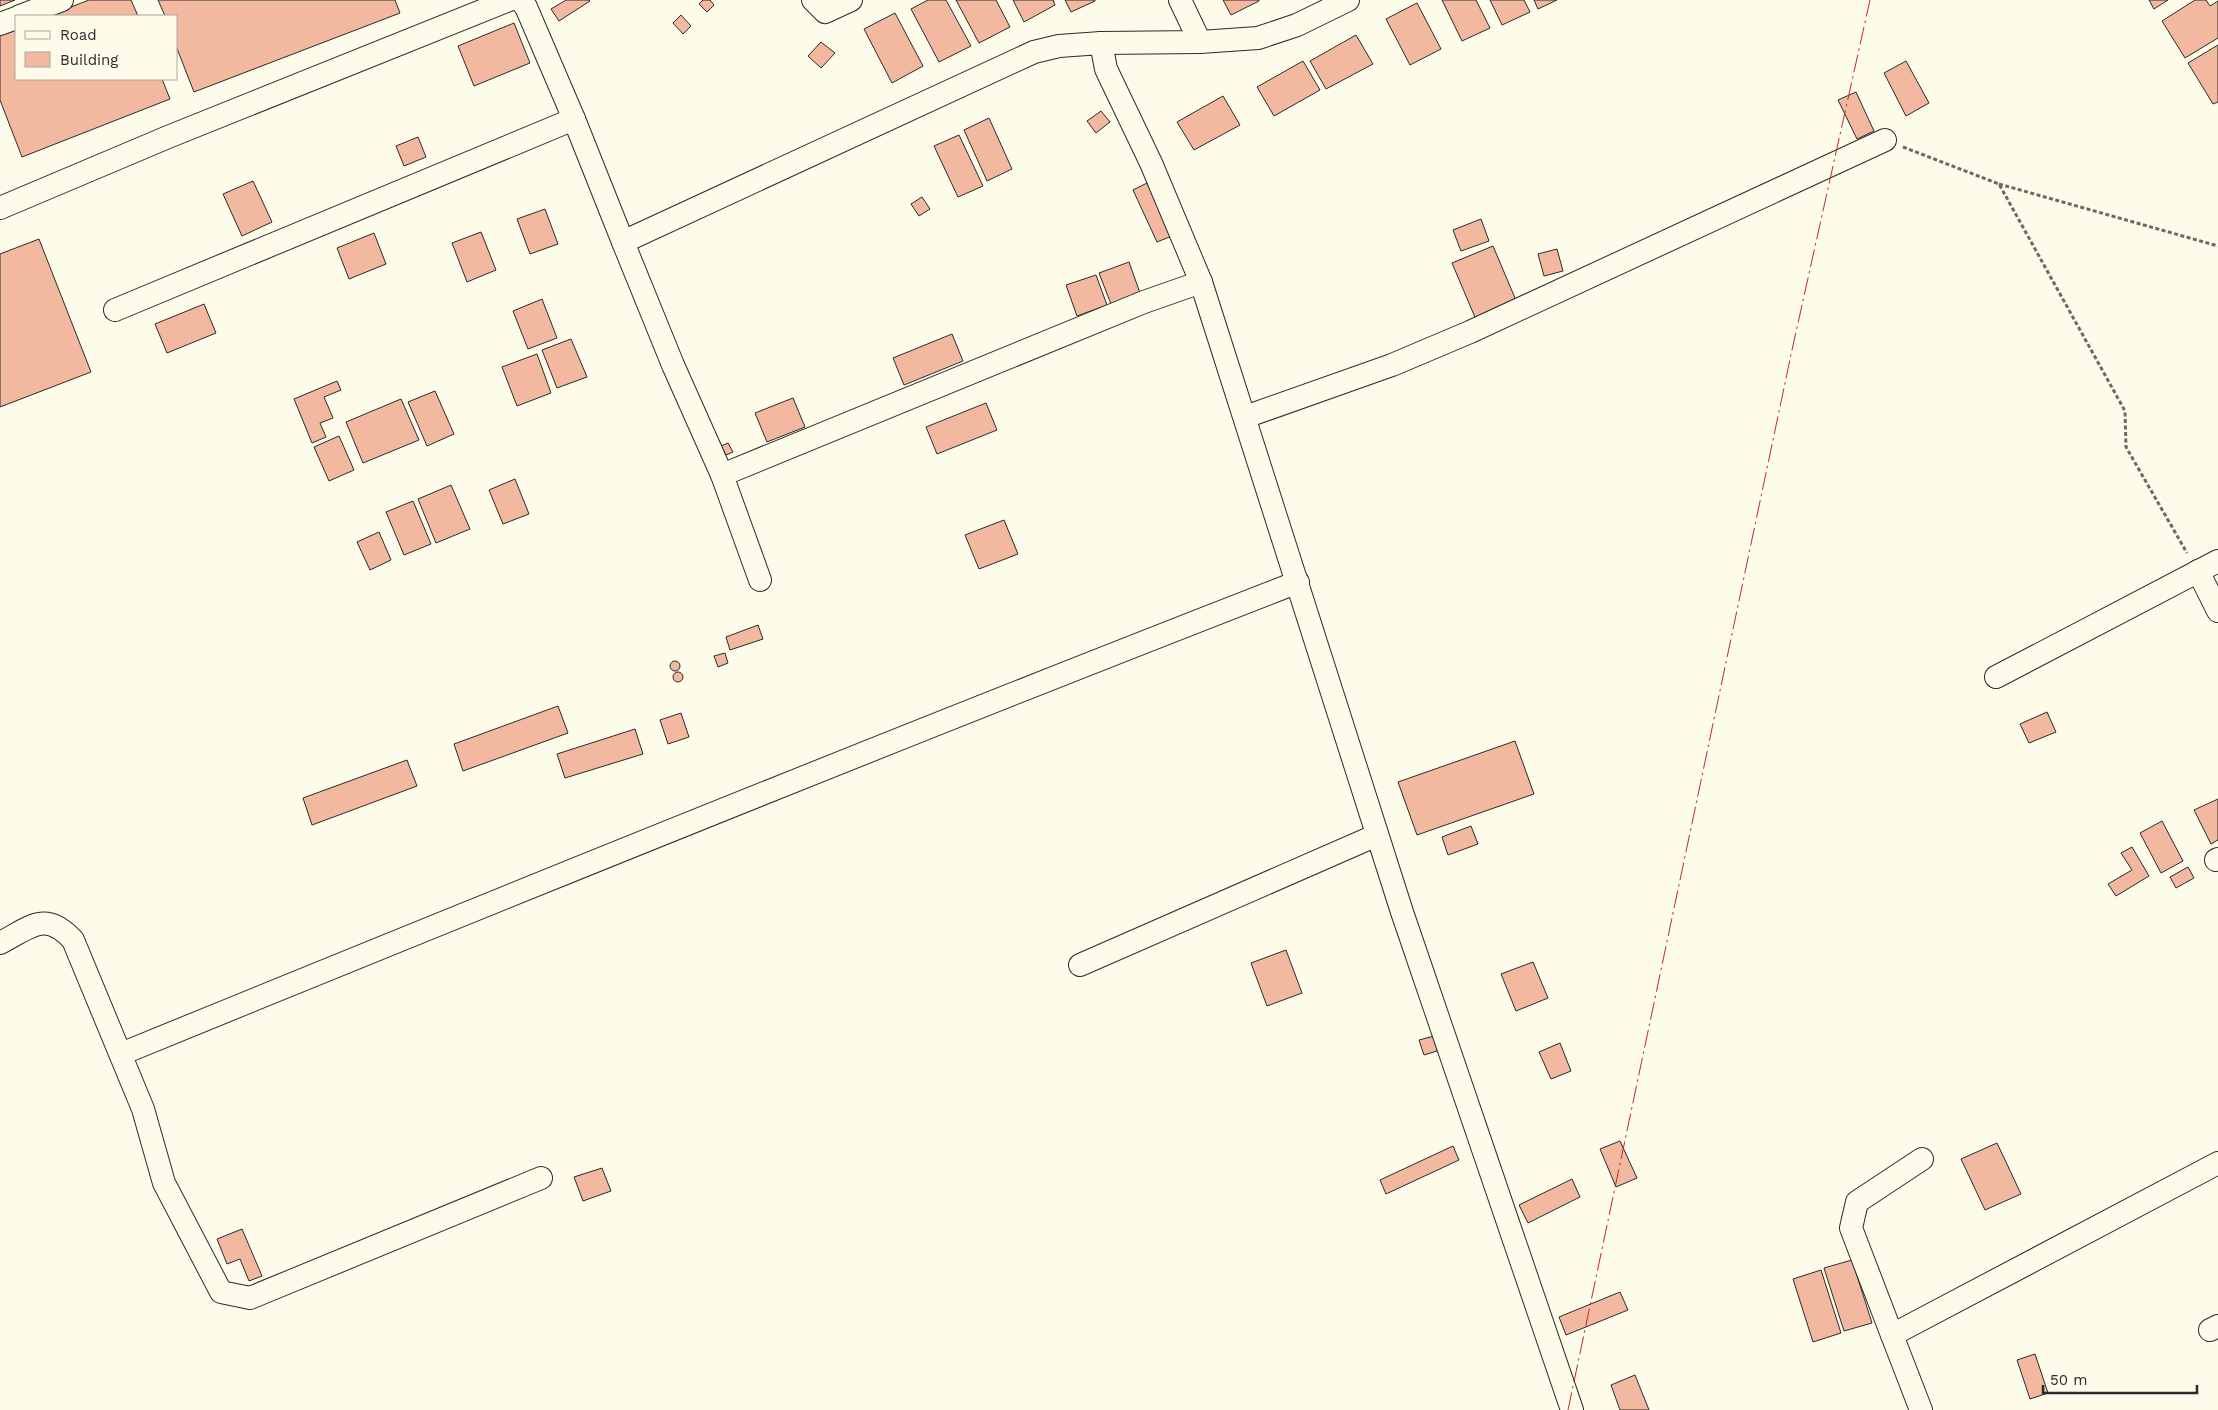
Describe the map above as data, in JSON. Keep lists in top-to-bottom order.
{
  "legend": ["Road", "Building"],
  "scale_bar": "50 m"
}
